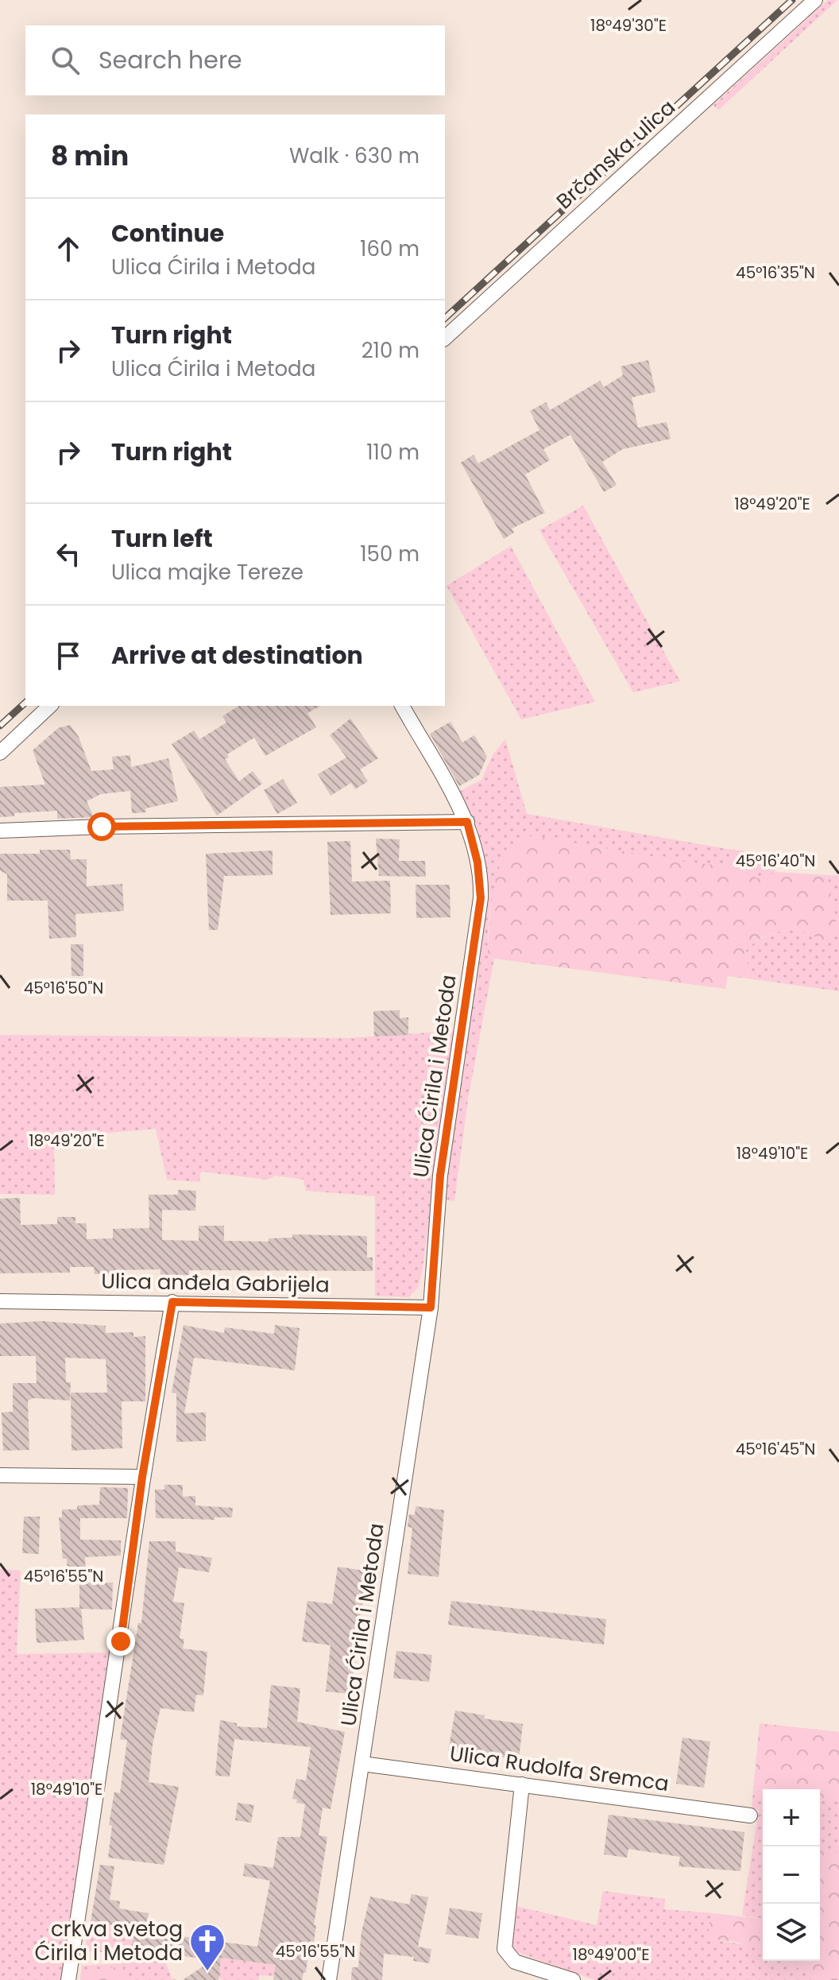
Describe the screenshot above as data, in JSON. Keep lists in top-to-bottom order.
{
  "streets": {
    "street": [
      "Brčanska ulica",
      "Ulica Ćirila i Metoda",
      "Ulica anđela Gabrijela",
      "Ulica Rudolfa Sremca"
    ]
  },
  "crossings": [
    ["Ulica Ćirila i Metoda", "Ulica anđela Gabrijela"],
    ["Ulica Ćirila i Metoda", "Ulica Rudolfa Sremca"]
  ],
  "places": {
    "church": ["crkva svetog Ćirila i Metoda"]
  },
  "page": {
    "search": "Search here",
    "heading": ["8 min", "Walk · 630 m"],
    "list": [
      ["Continue", "Ulica Ćirila i Metoda", "160 m"],
      ["Turn right", "Ulica Ćirila i Metoda", "210 m"],
      ["Turn right", "110 m"],
      ["Turn left", "Ulica majke Tereze", "150 m"],
      "Arrive at destination"
    ],
    "map_buttons": ["+", "−"]
  },
  "coordinates": [
    "18°49'30\"E",
    "45°16'35\"N",
    "18°49'20\"E",
    "45°16'40\"N",
    "45°16'50\"N",
    "18°49'10\"E",
    "45°16'45\"N",
    "45°16'55\"N",
    "18°49'00\"E"
  ]
}
